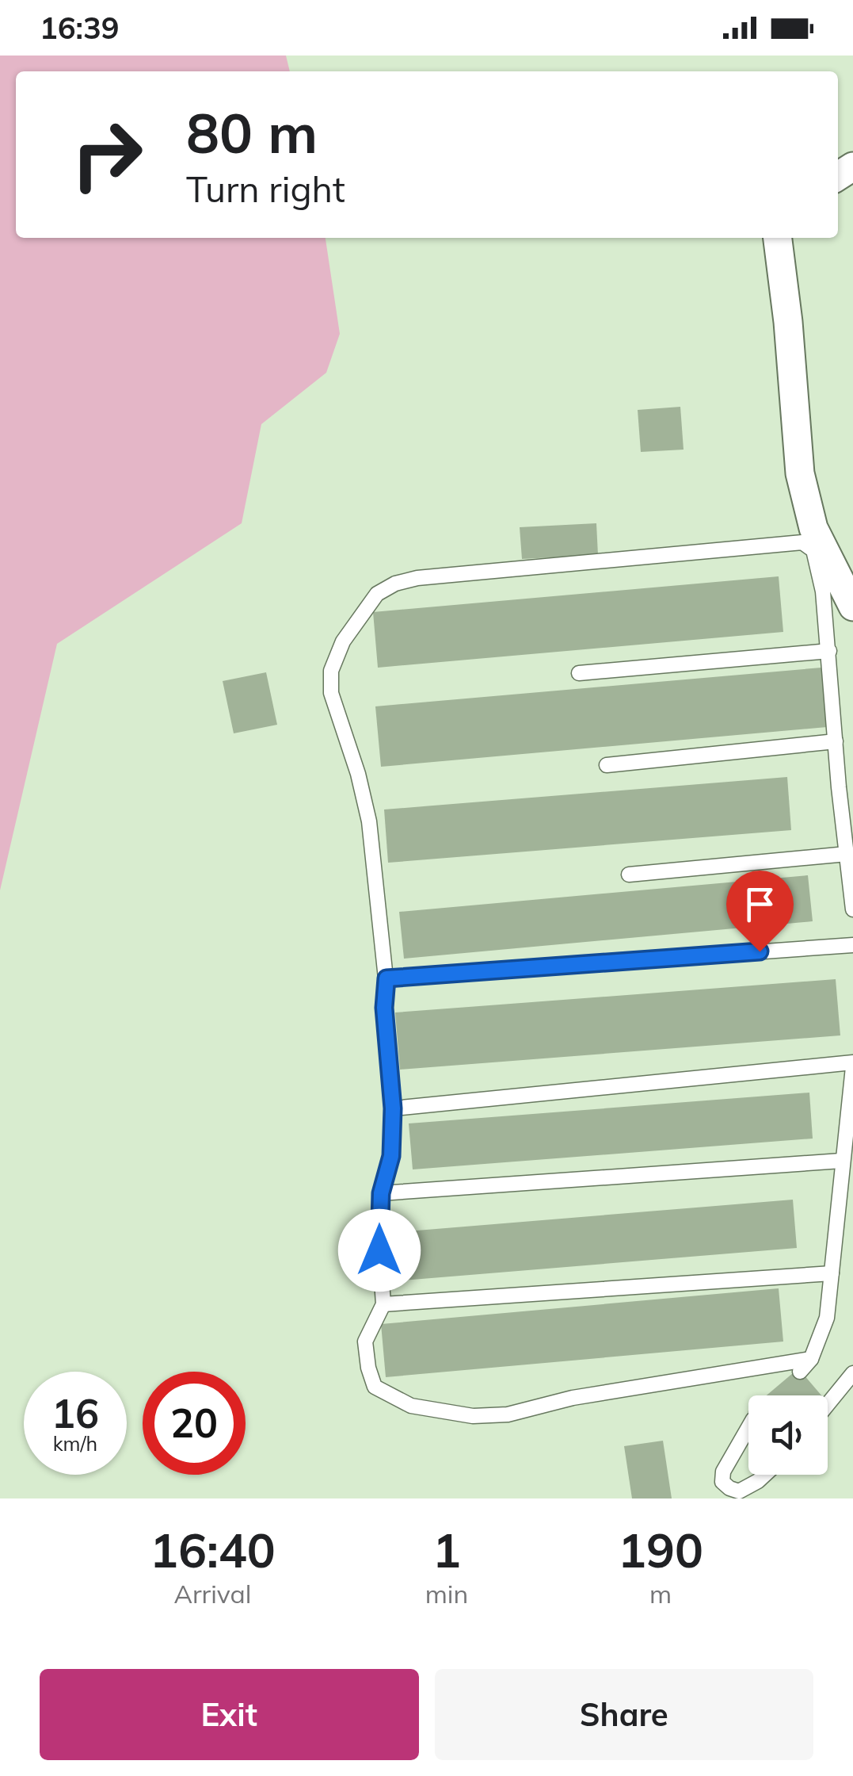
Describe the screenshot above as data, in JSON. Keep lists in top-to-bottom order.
{
  "page": {
    "status": "16:39",
    "turn": ["80 m", "Turn right"],
    "speed": "16 km/h",
    "limit": "20",
    "eta": [
      "16:40",
      "Arrival",
      "1",
      "min",
      "190",
      "m"
    ],
    "buttons": ["Exit", "Share"]
  }
}
